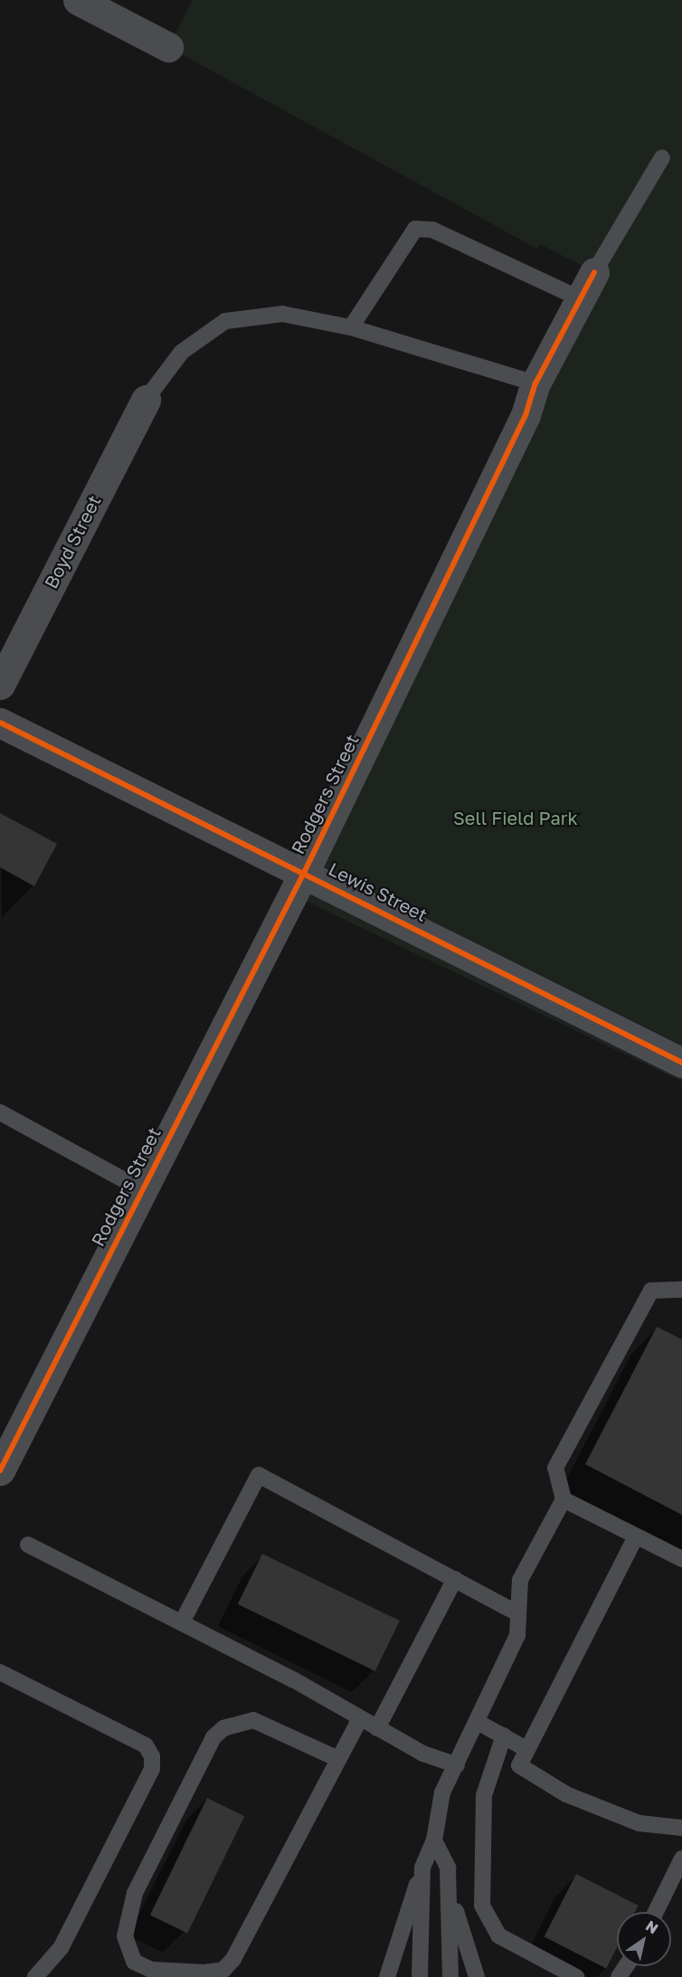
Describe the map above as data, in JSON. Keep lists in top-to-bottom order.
{
  "streets": {
    "street": ["Boyd Street", "Rodgers Street", "Lewis Street"]
  },
  "crossings": [
    ["Rodgers Street", "Lewis Street"]
  ],
  "parks": ["Sell Field Park"],
  "north": "top right"
}
